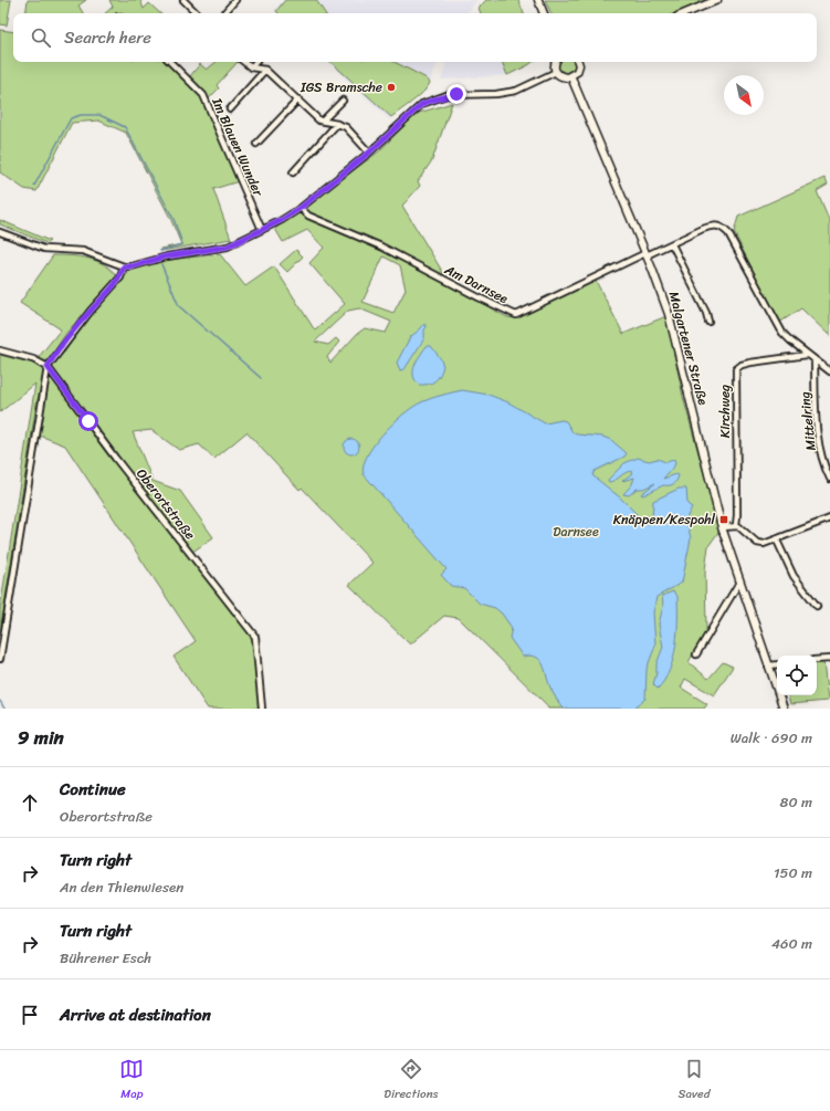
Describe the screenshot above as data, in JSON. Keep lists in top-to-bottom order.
{
  "streets": {
    "street": [
      "Im Blauen Wunder",
      "Am Darnsee",
      "Malgartener Straße",
      "Kirchweg",
      "Mittelring",
      "Oberortstraße"
    ]
  },
  "crossings": [
    ["Am Darnsee", "Malgartener Straße"]
  ],
  "parks": ["Darnsee"],
  "places": {
    "other": ["IGS Bramsche"],
    "transit": ["Knäppen/Kespohl"]
  },
  "north": "bottom right",
  "page": {
    "search": "Search here",
    "heading": ["9 min", "Walk · 690 m"],
    "list": [
      ["Continue", "Oberortstraße", "80 m"],
      ["Turn right", "An den Thienwiesen", "150 m"],
      ["Turn right", "Bührener Esch", "460 m"],
      "Arrive at destination"
    ],
    "nav": ["Map", "Directions", "Saved"]
  }
}
